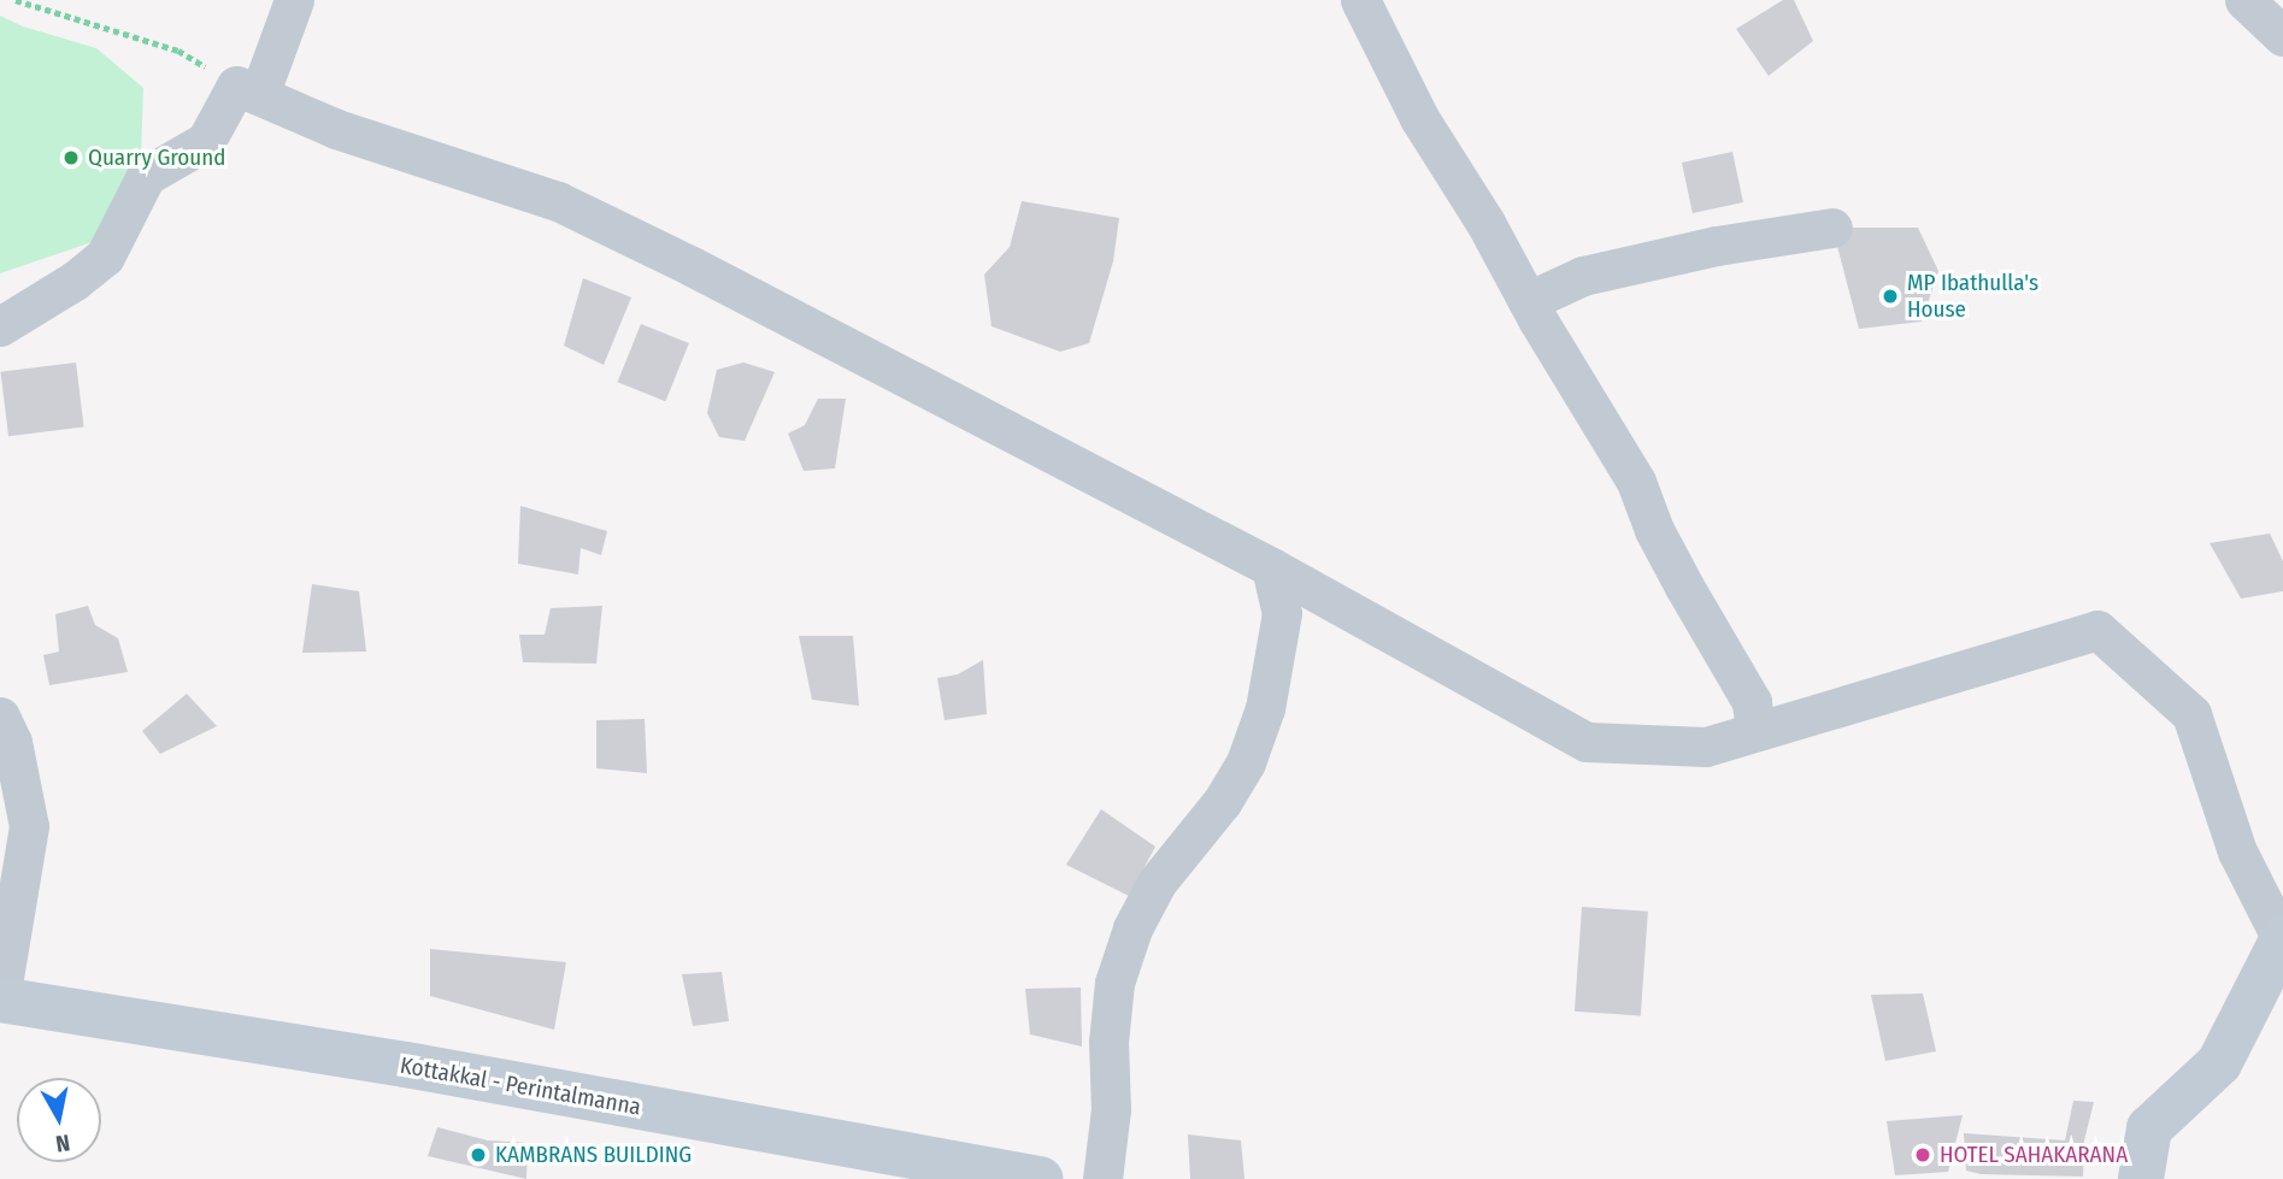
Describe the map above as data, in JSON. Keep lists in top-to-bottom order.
{
  "streets": {
    "main road": ["Kottakkal - Perintalmanna"]
  },
  "places": [
    "Quarry Ground",
    "MP Ibathulla's House",
    "KAMBRANS BUILDING",
    "HOTEL SAHAKARANA"
  ],
  "north": "bottom"
}
